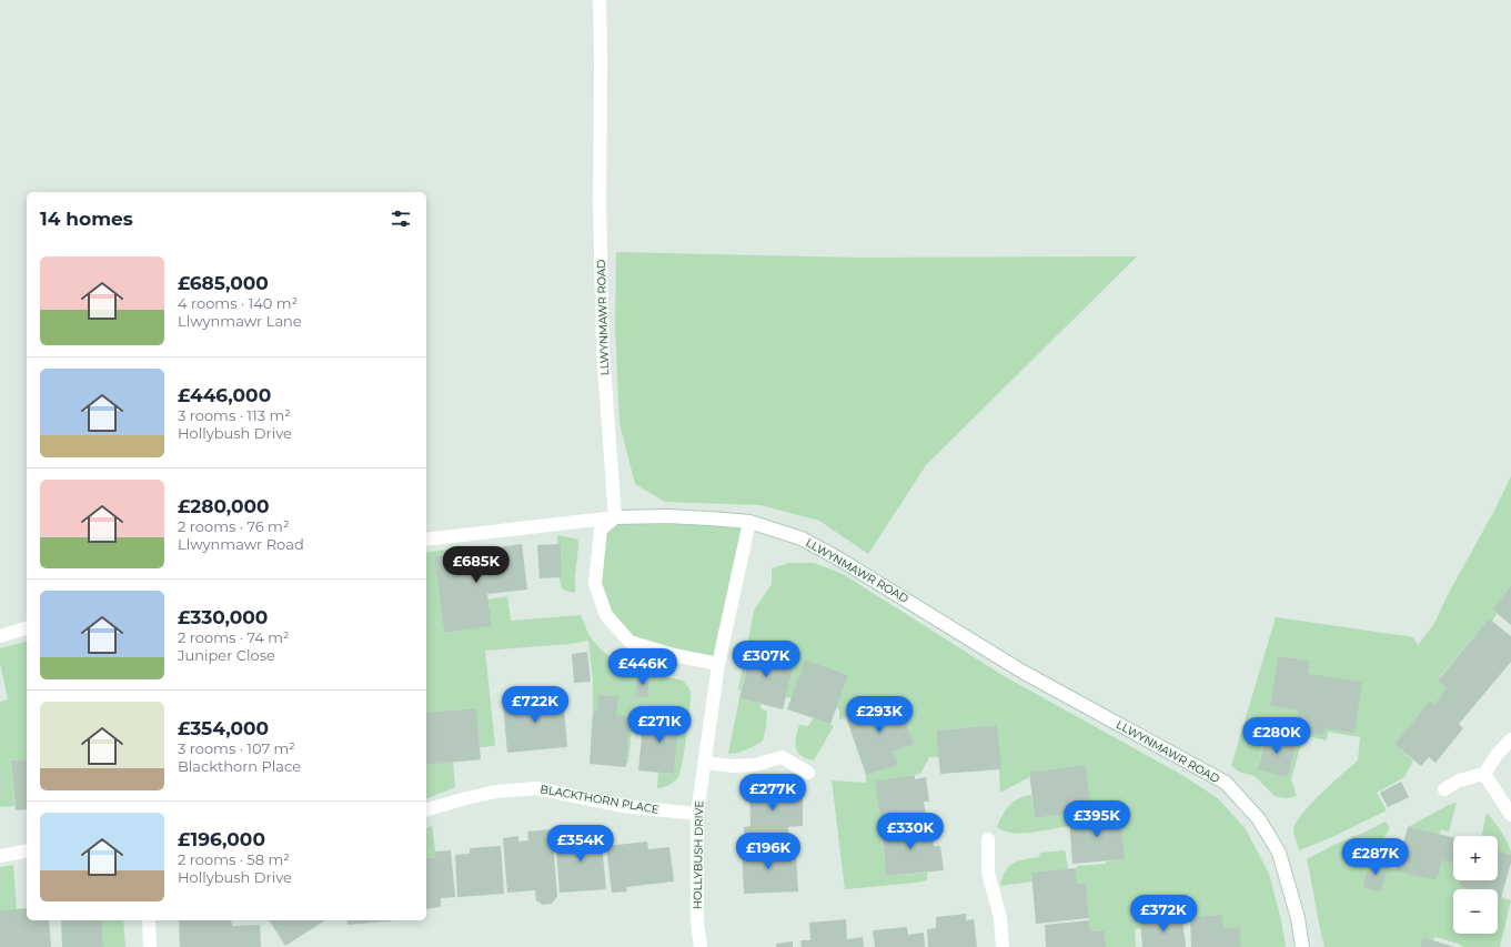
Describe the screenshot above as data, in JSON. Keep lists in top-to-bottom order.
{
  "streets": {
    "street": ["LLWYNMAWR ROAD", "BLACKTHORN PLACE", "HOLLYBUSH DRIVE"]
  },
  "crossings": [
    ["LLWYNMAWR ROAD", "HOLLYBUSH DRIVE"],
    ["BLACKTHORN PLACE", "HOLLYBUSH DRIVE"]
  ],
  "page": {
    "heading": "14 homes",
    "list": [
      {
        "name": "£685,000",
        "note": "4 rooms · 140 m² · Llwynmawr Lane"
      },
      {
        "name": "£446,000",
        "note": "3 rooms · 113 m² · Hollybush Drive"
      },
      {
        "name": "£280,000",
        "note": "2 rooms · 76 m² · Llwynmawr Road"
      },
      {
        "name": "£330,000",
        "note": "2 rooms · 74 m² · Juniper Close"
      },
      {
        "name": "£354,000",
        "note": "3 rooms · 107 m² · Blackthorn Place"
      },
      {
        "name": "£196,000",
        "note": "2 rooms · 58 m² · Hollybush Drive"
      }
    ],
    "price": [
      "£685K",
      "£307K",
      "£446K",
      "£722K",
      "£293K",
      "£271K",
      "£280K",
      "£277K",
      "£395K",
      "£330K",
      "£354K",
      "£196K",
      "£287K",
      "£372K"
    ],
    "map_buttons": ["+", "−"]
  }
}
